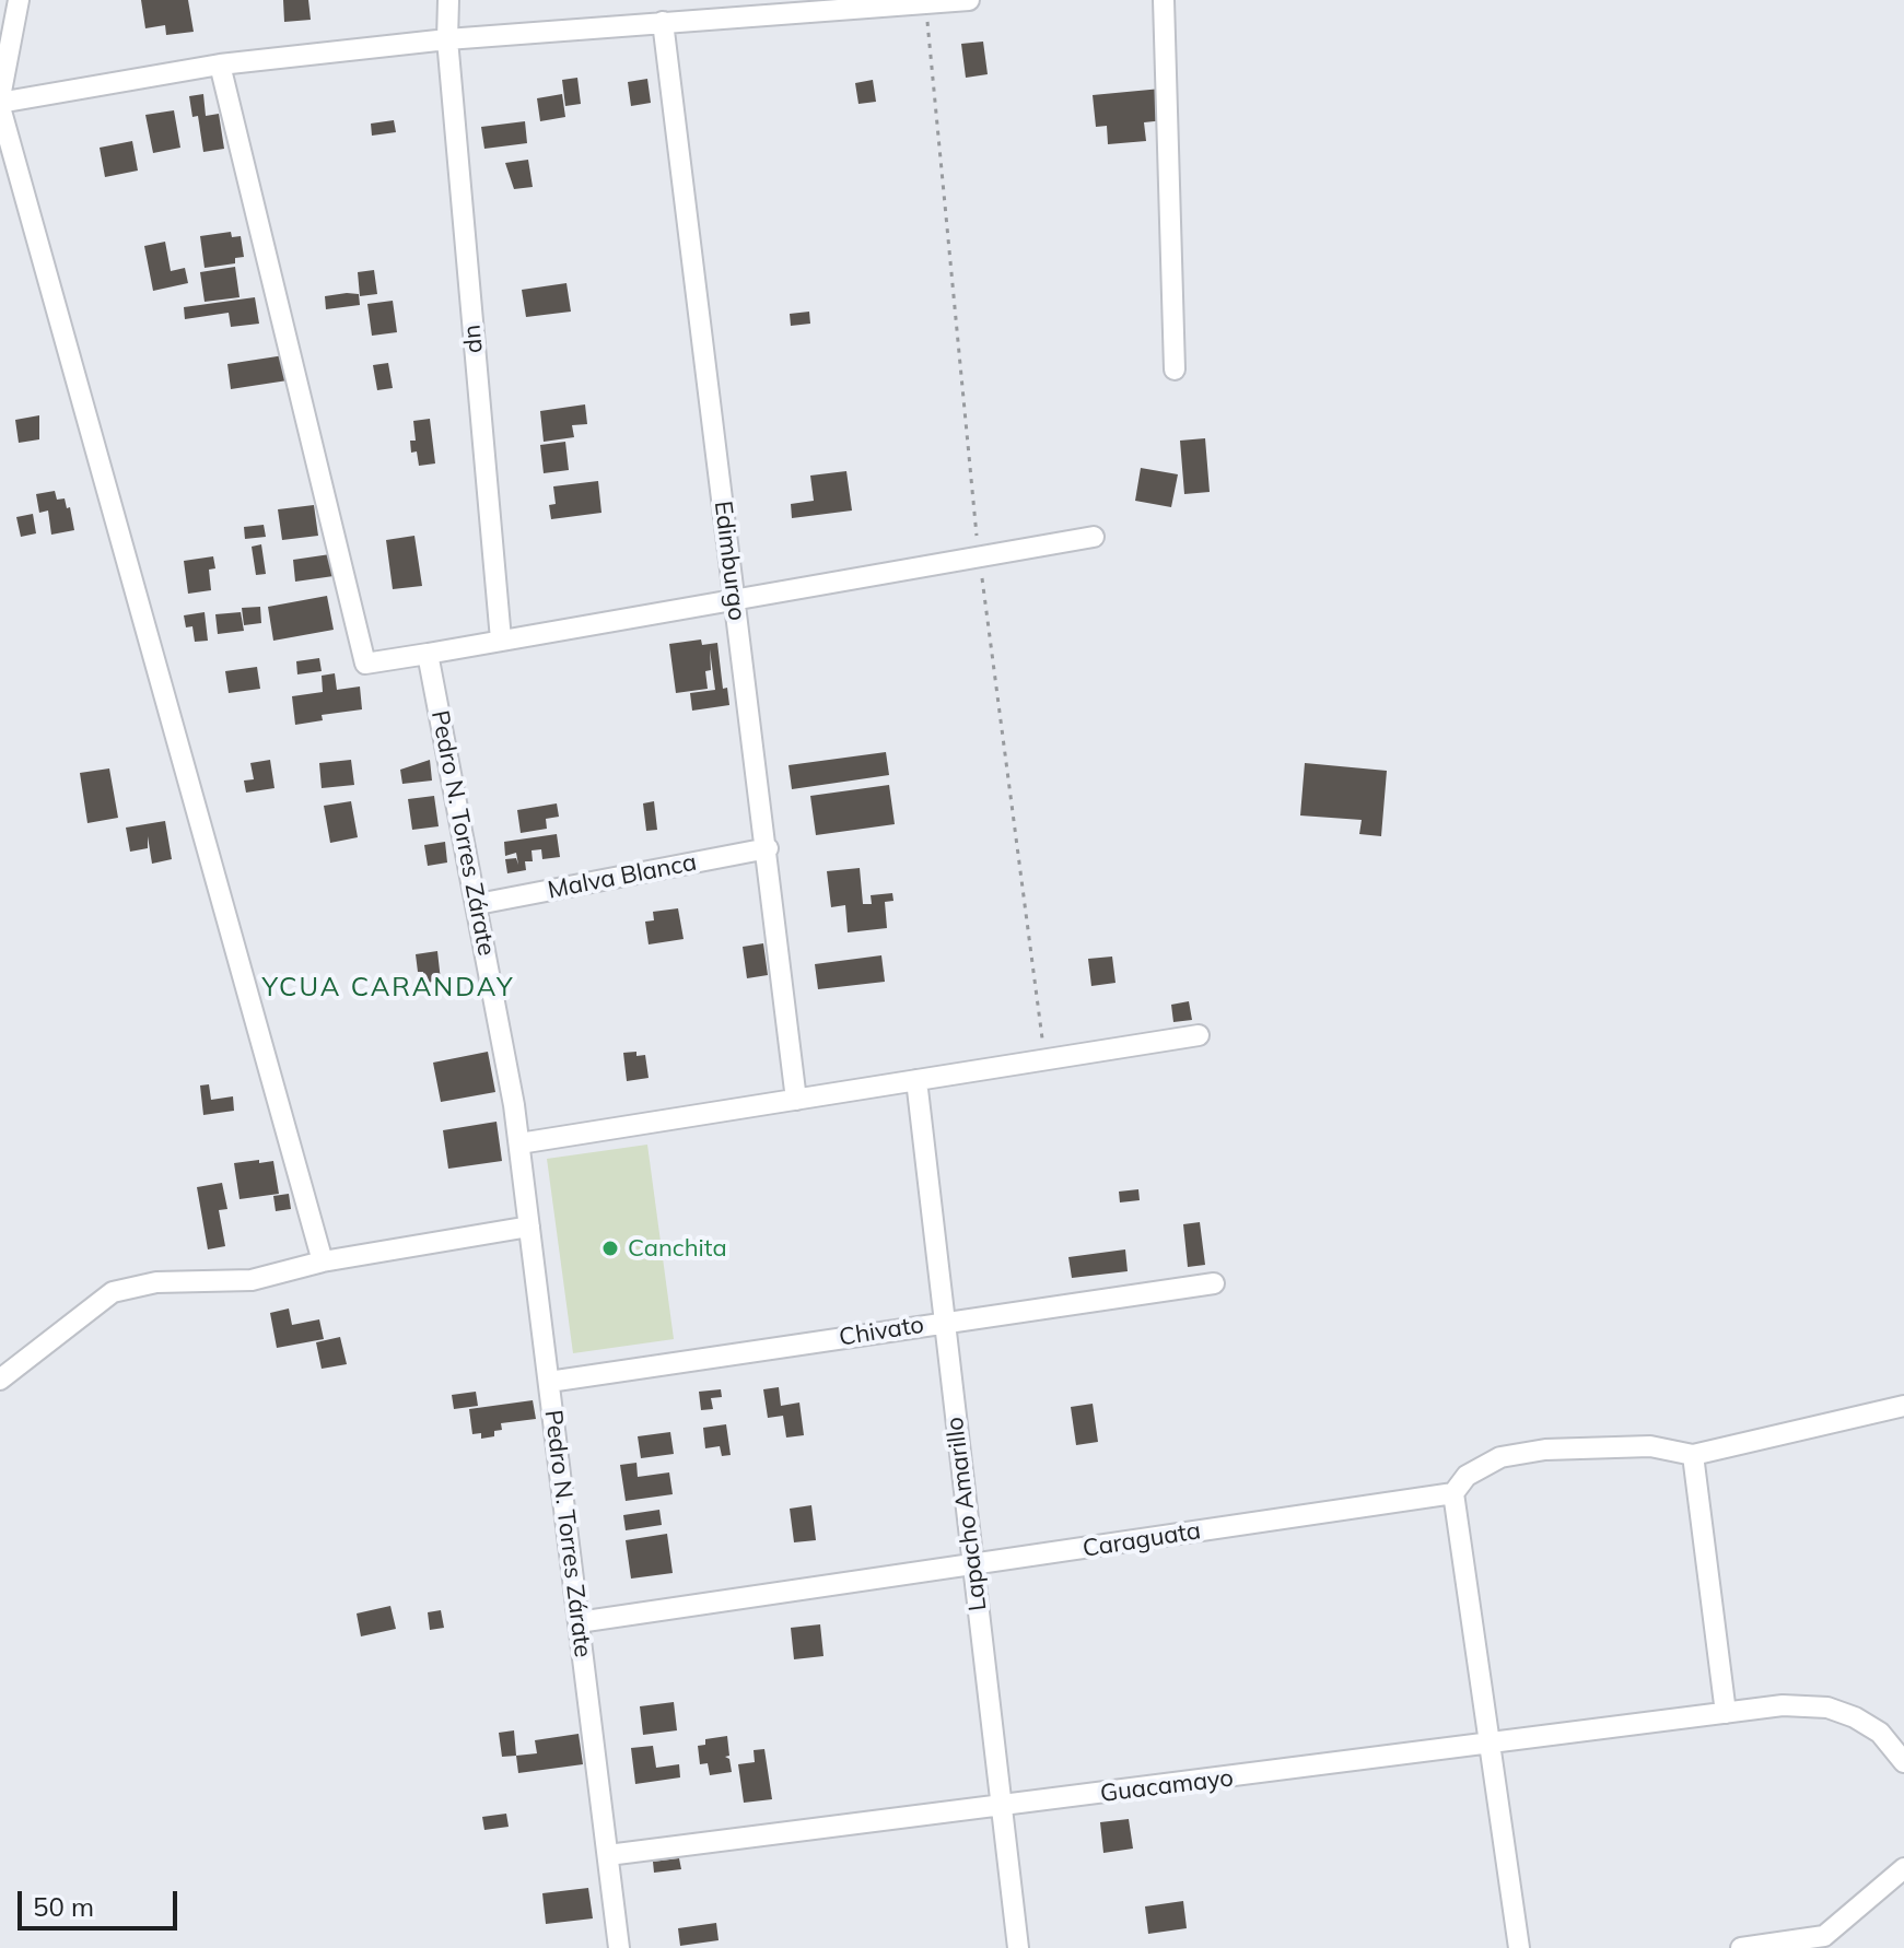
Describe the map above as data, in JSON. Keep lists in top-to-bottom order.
{
  "streets": {
    "street": [
      "dn",
      "Edimburgo",
      "Pedro N. Torres Zárate",
      "Malva Blanca",
      "Chivato",
      "Lapacho Amarillo",
      "Caraguata",
      "Guacamayo"
    ]
  },
  "crossings": [
    ["Edimburgo", "Malva Blanca"],
    ["Pedro N. Torres Zárate", "Malva Blanca"],
    ["Pedro N. Torres Zárate", "Chivato"],
    ["Pedro N. Torres Zárate", "Caraguata"],
    ["Pedro N. Torres Zárate", "Guacamayo"],
    ["Chivato", "Lapacho Amarillo"],
    ["Lapacho Amarillo", "Caraguata"],
    ["Lapacho Amarillo", "Guacamayo"]
  ],
  "districts": ["YCUA CARANDAY"],
  "places": ["Canchita"],
  "scale_bar": "50 m"
}
